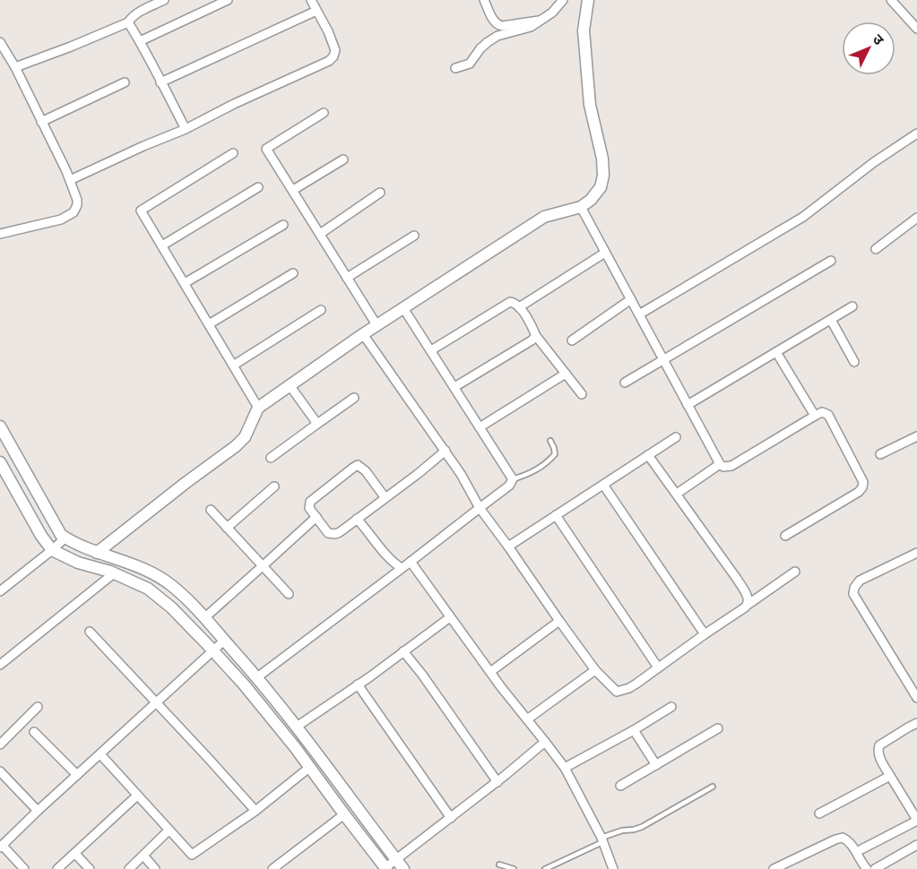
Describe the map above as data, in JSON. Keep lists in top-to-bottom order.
{
  "north": "top right"
}
